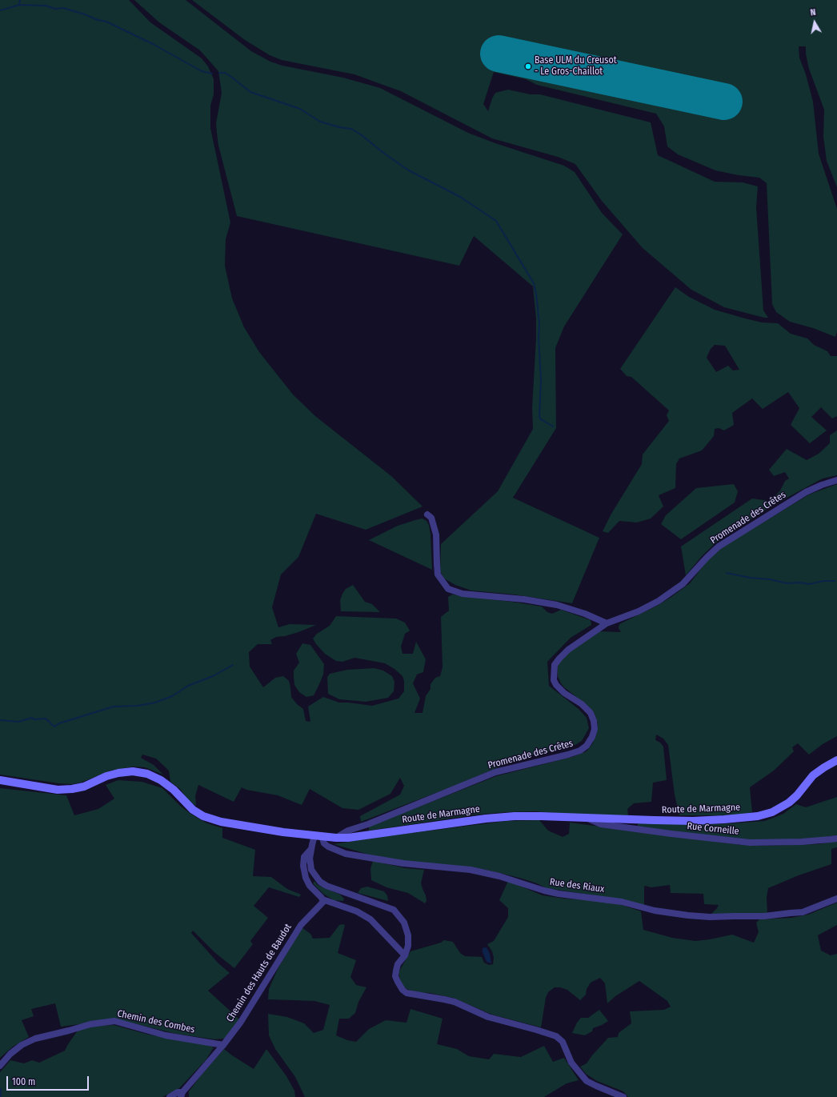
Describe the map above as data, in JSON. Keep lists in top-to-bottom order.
{
  "streets": {
    "street": [
      "Promenade des Crêtes",
      "Route de Marmagne",
      "Rue Corneille",
      "Rue des Riaux",
      "Chemin des Hauts de Baudot",
      "Chemin des Combes"
    ]
  },
  "crossings": [
    ["Promenade des Crêtes", "Route de Marmagne"],
    ["Route de Marmagne", "Rue Corneille"],
    ["Route de Marmagne", "Rue des Riaux"],
    ["Chemin des Hauts de Baudot", "Chemin des Combes"]
  ],
  "places": ["Base ULM du Creusot - Le Gros-Chaillot"],
  "scale_bar": "100 m",
  "north": "top"
}
